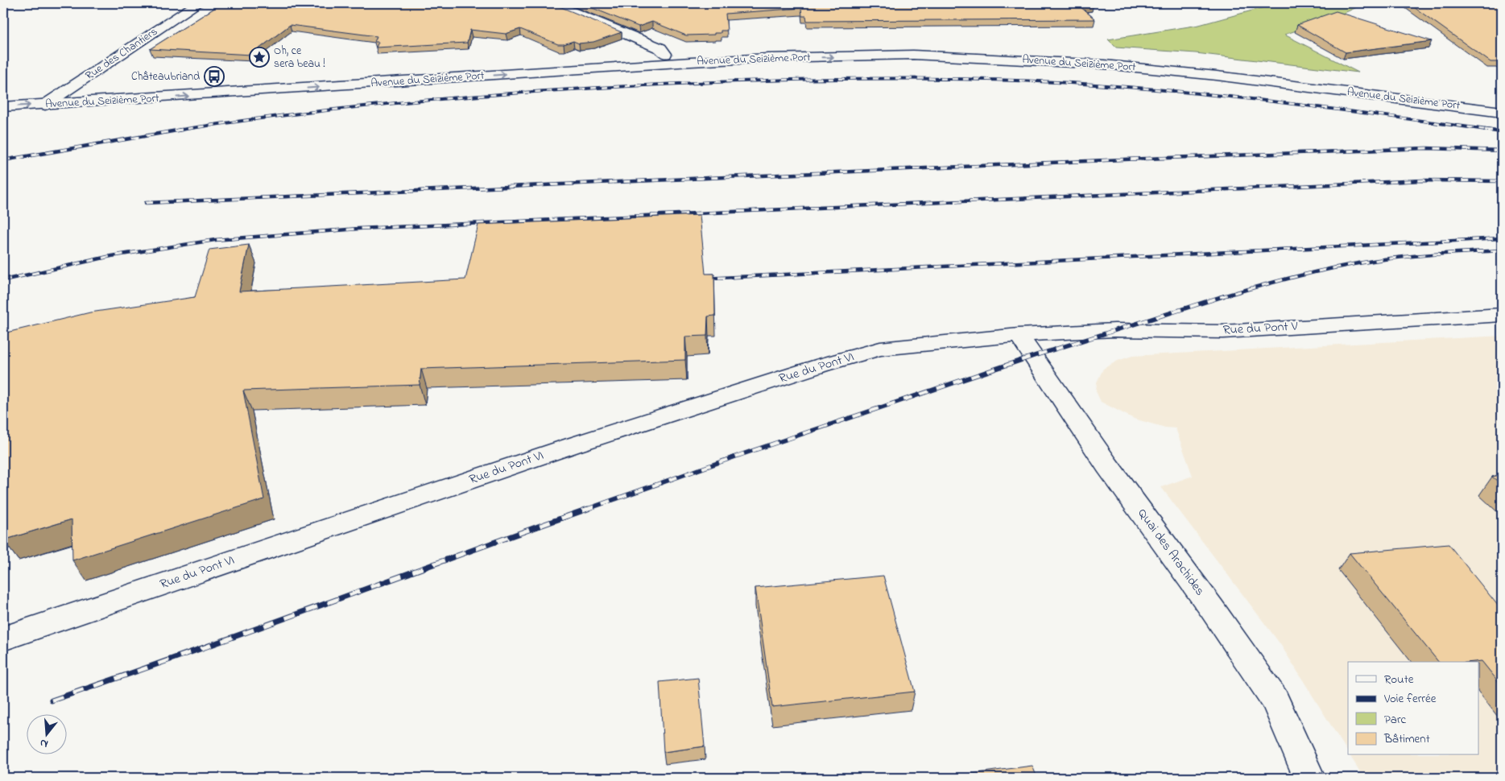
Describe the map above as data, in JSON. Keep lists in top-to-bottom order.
{
  "streets": {
    "main road": [
      "Rue des Chantiers",
      "Avenue du Seizième Port",
      "Rue du Pont V",
      "Rue du Pont VI",
      "Quai des Arachides"
    ]
  },
  "crossings": [
    ["Rue des Chantiers", "Avenue du Seizième Port"],
    ["Rue du Pont V", "Rue du Pont VI"],
    ["Rue du Pont V", "Quai des Arachides"],
    ["Rue du Pont VI", "Quai des Arachides"]
  ],
  "places": {
    "place": ["Oh, ce sera beau !"],
    "bus stop": ["Châteaubriand"]
  },
  "legend": [
    "Route",
    "Voie ferrée",
    "Parc",
    "Bâtiment"
  ],
  "north": "bottom"
}
